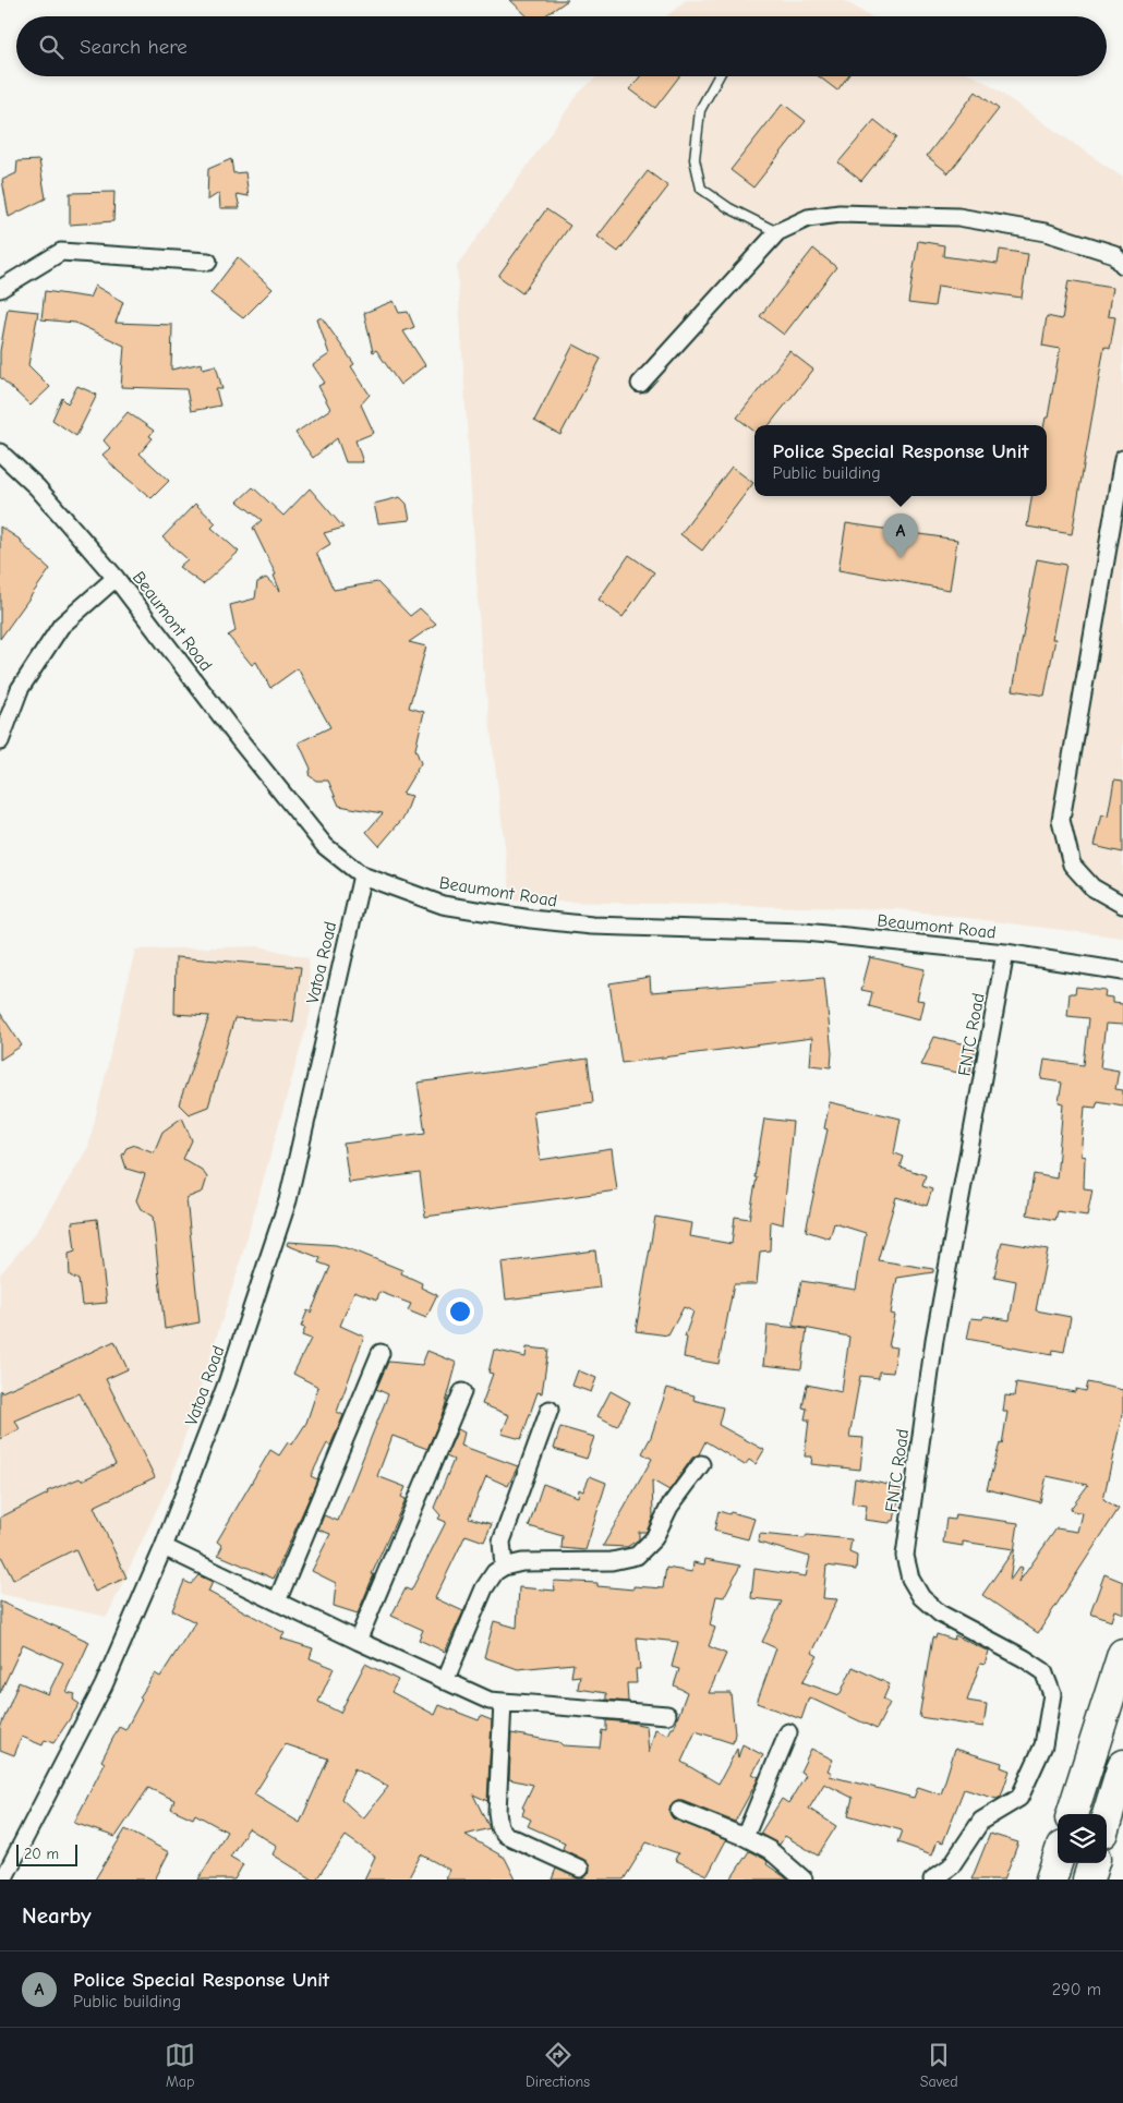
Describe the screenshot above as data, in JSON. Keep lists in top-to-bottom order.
{
  "streets": {
    "street": ["Beaumont Road", "Vatoa Road", "FNTC Road"]
  },
  "crossings": [
    ["Beaumont Road", "Vatoa Road"],
    ["Beaumont Road", "FNTC Road"]
  ],
  "scale_bar": "20 m",
  "page": {
    "search": "Search here",
    "popup": ["Police Special Response Unit", "Public building"],
    "pins": "A",
    "scale": "20 m",
    "heading": "Nearby",
    "list": [
      {
        "mark": "A",
        "name": "Police Special Response Unit",
        "note": "Public building",
        "value": "290 m"
      }
    ],
    "nav": ["Map", "Directions", "Saved"]
  }
}
